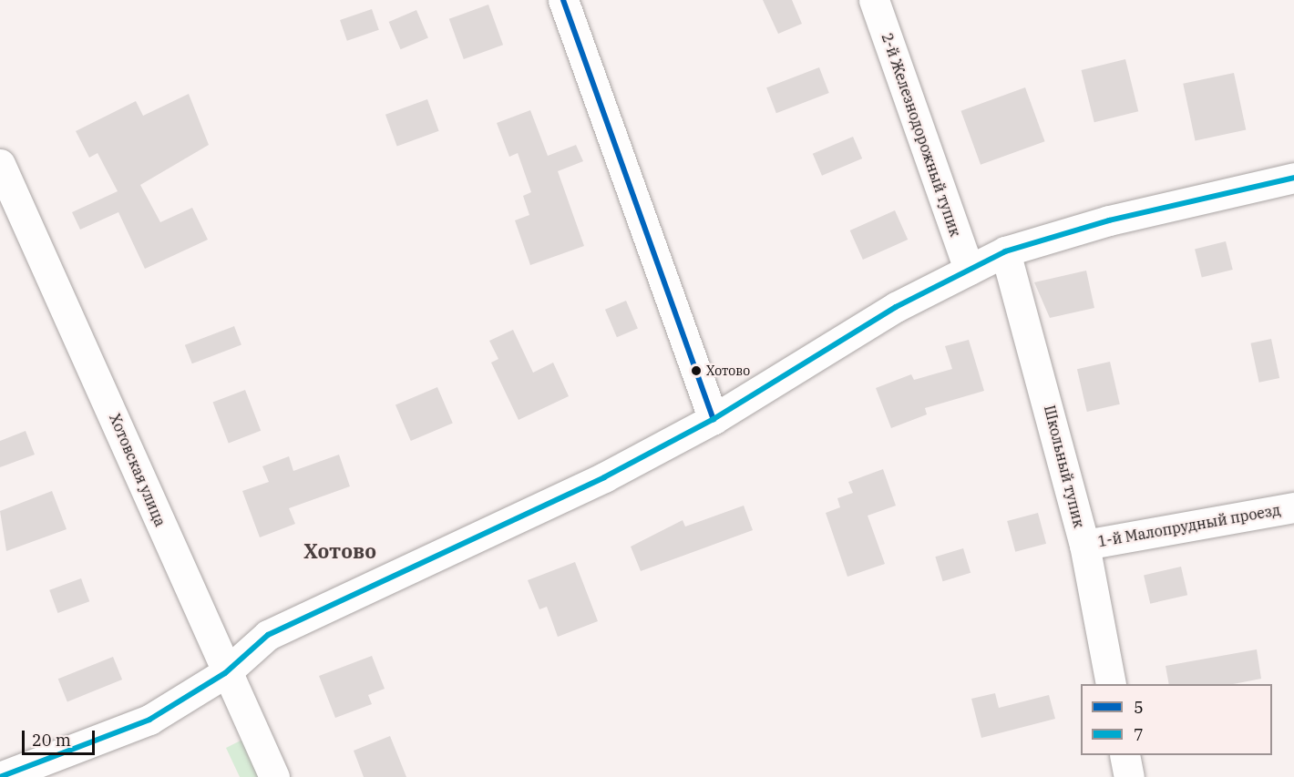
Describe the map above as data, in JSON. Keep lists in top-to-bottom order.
{
  "streets": {
    "street": [
      "2-й Железнодорожный тупик",
      "Школьный тупик",
      "Хотовская улица",
      "1-й Малопрудный проезд"
    ]
  },
  "crossings": [
    ["Школьный тупик", "1-й Малопрудный проезд"]
  ],
  "districts": ["Хотово"],
  "places": ["Хотово"],
  "lines": ["transit line 5", "transit line 7"],
  "legend": ["5", "7"],
  "scale_bar": "20 m"
}
